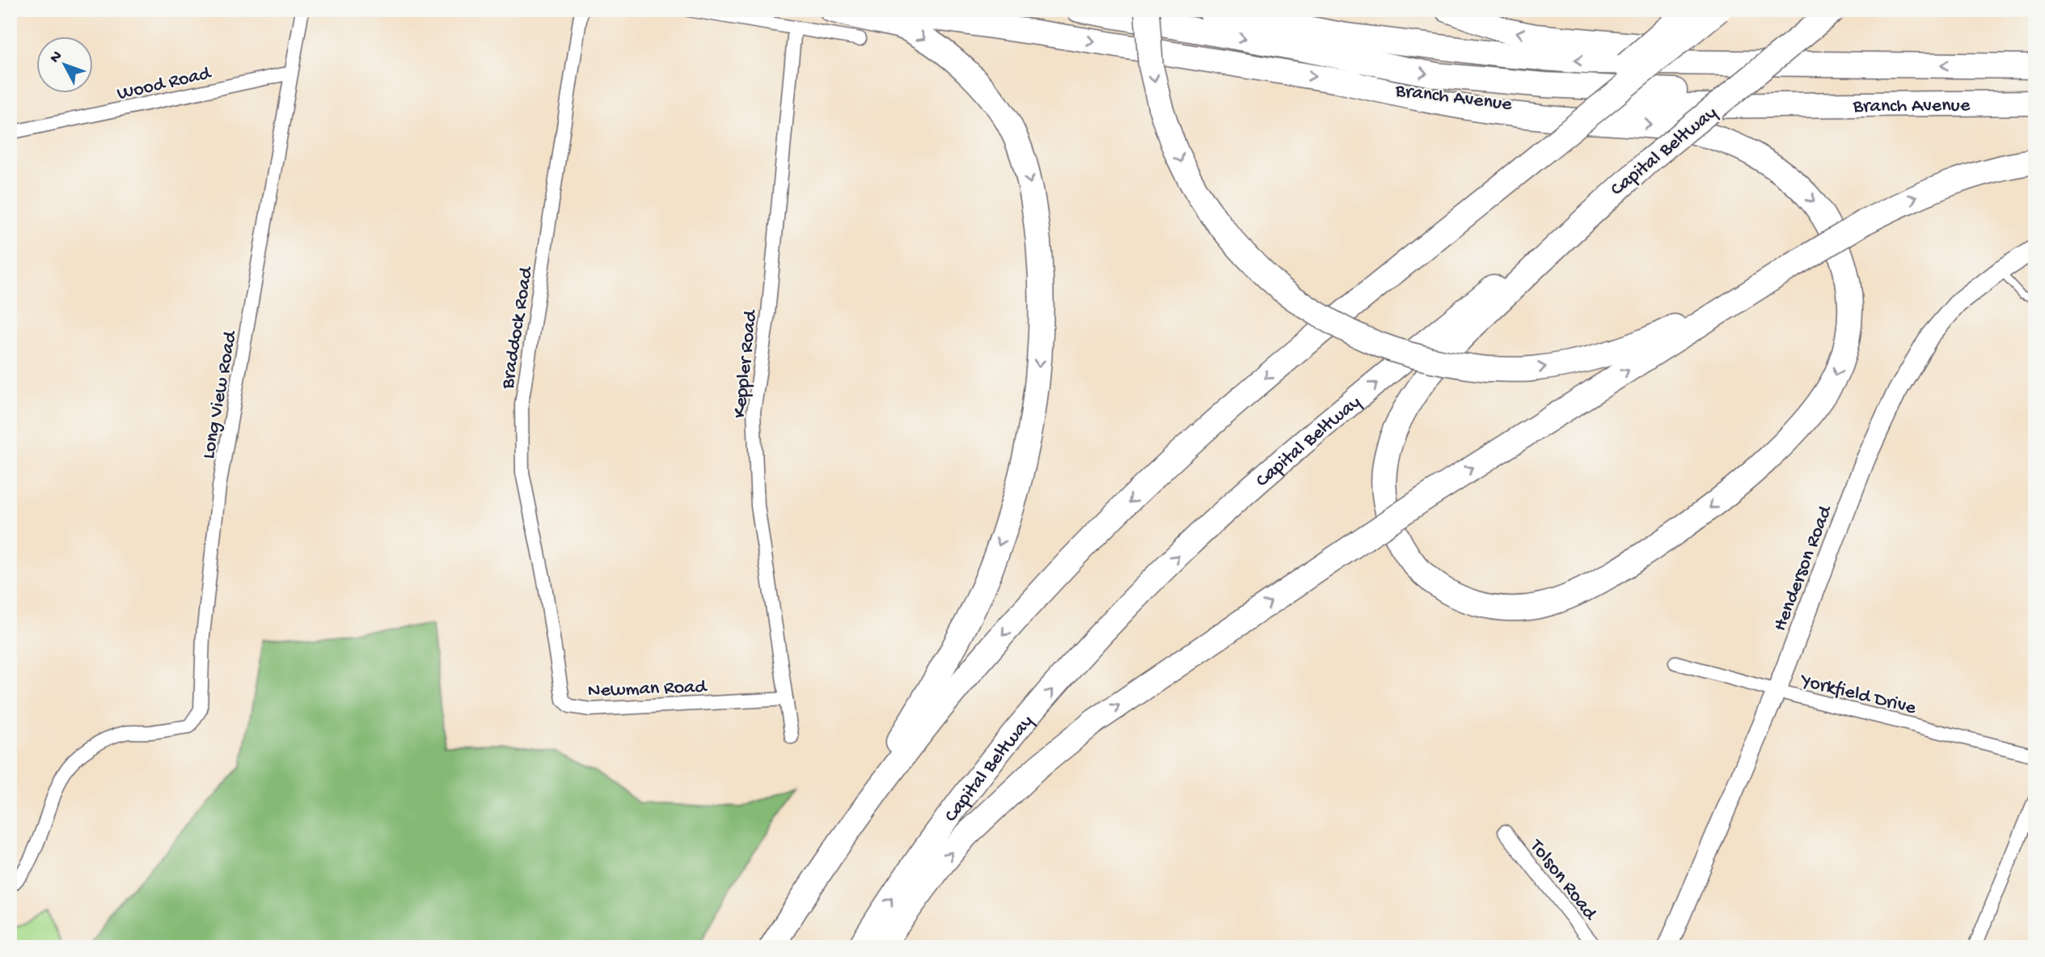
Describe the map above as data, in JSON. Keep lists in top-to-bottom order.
{
  "streets": {
    "highway": ["Branch Avenue", "Capital Beltway"],
    "street": [
      "Wood Road",
      "Braddock Road",
      "Keppler Road",
      "Long View Road",
      "Henderson Road",
      "Newman Road",
      "Yorkfield Drive",
      "Tolson Road"
    ]
  },
  "crossings": [
    ["Wood Road", "Long View Road"],
    ["Braddock Road", "Newman Road"],
    ["Keppler Road", "Newman Road"],
    ["Henderson Road", "Yorkfield Drive"]
  ],
  "north": "top left"
}
